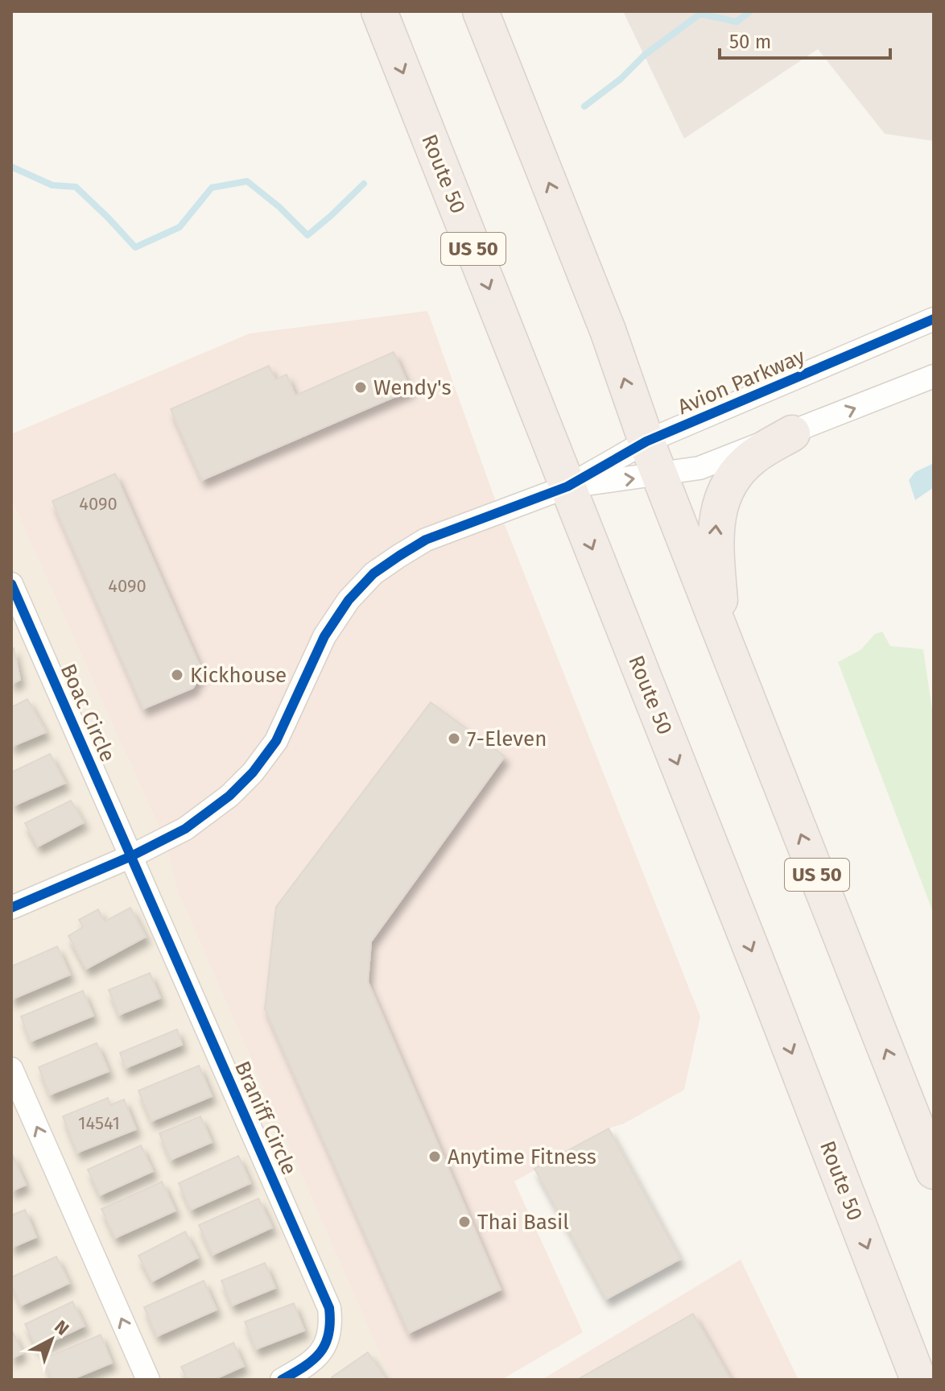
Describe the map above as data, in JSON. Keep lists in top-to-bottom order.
{
  "streets": {
    "highway": ["Route 50", "US 50"],
    "street": ["Avion Parkway", "Boac Circle", "Braniff Circle"]
  },
  "crossings": [
    ["Route 50", "Avion Parkway"],
    ["US 50", "Avion Parkway"],
    ["Boac Circle", "Braniff Circle"]
  ],
  "places": [
    "Wendy's",
    "Kickhouse",
    "7-Eleven",
    "Anytime Fitness",
    "Thai Basil"
  ],
  "house_numbers": ["4090", "4090", "14541"],
  "scale_bar": "50 m",
  "north": "top right"
}
